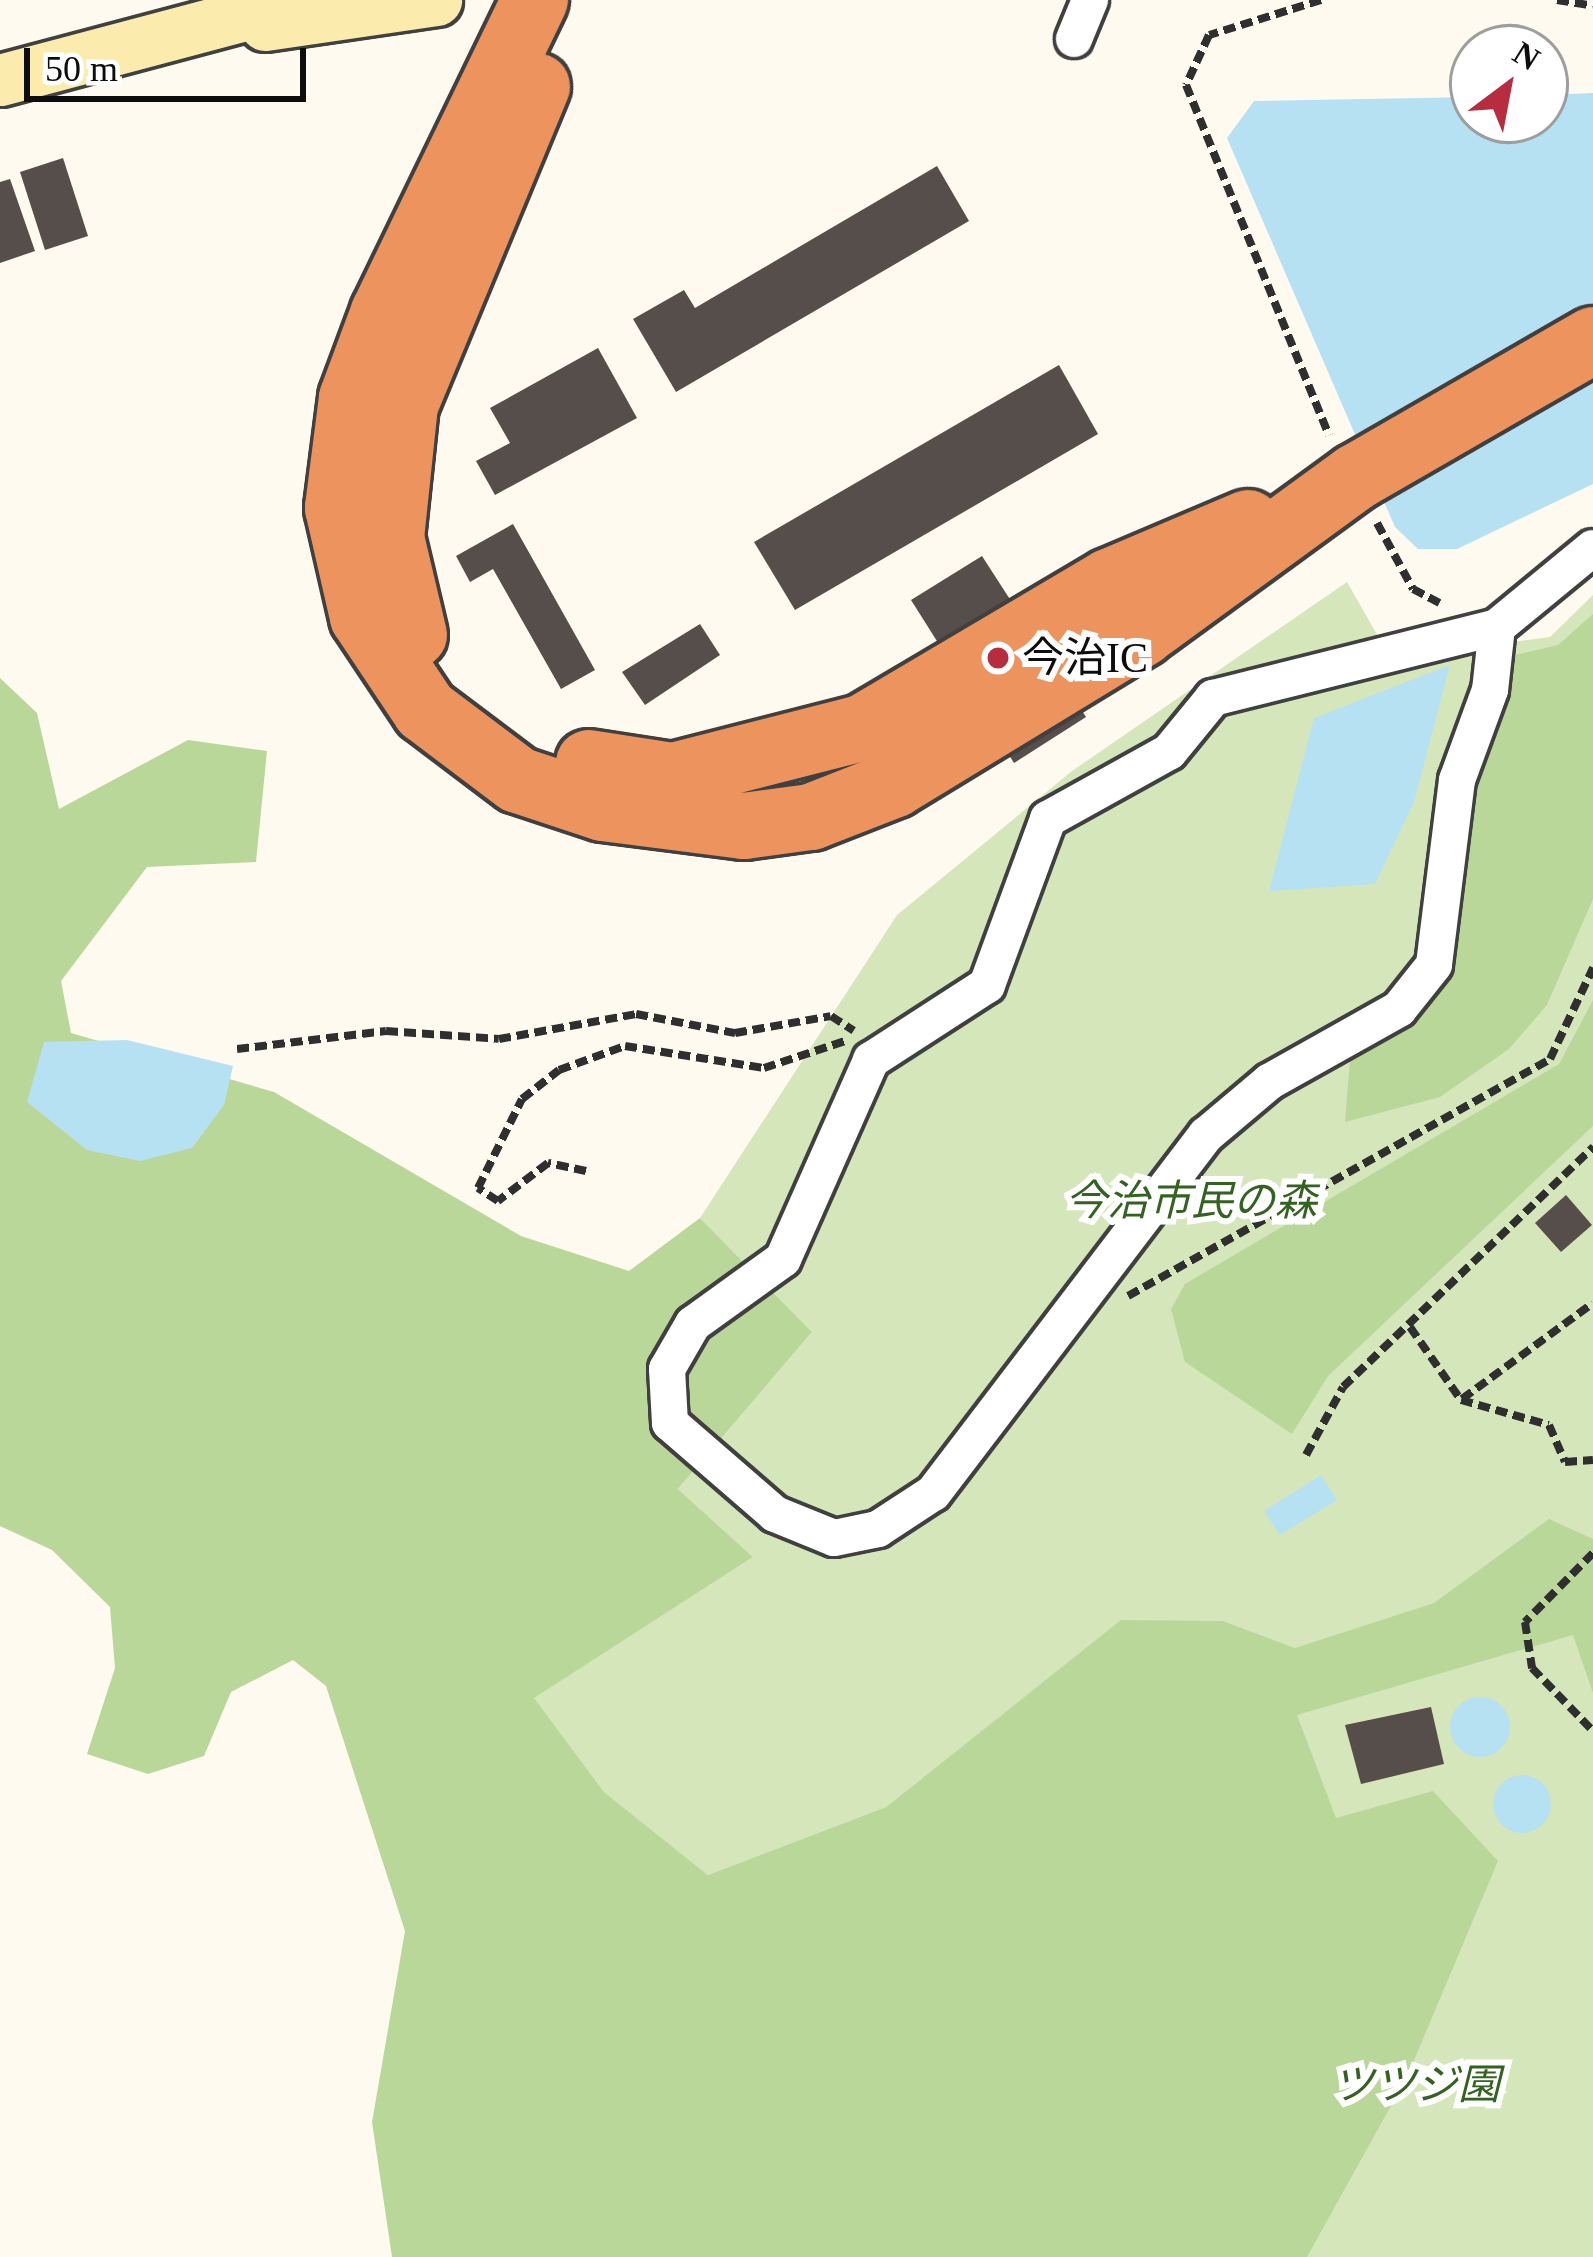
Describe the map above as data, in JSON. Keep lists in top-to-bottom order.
{
  "parks": ["今治市民の森", "ツツジ園"],
  "places": ["今治IC"],
  "scale_bar": "50 m",
  "north": "top right"
}
